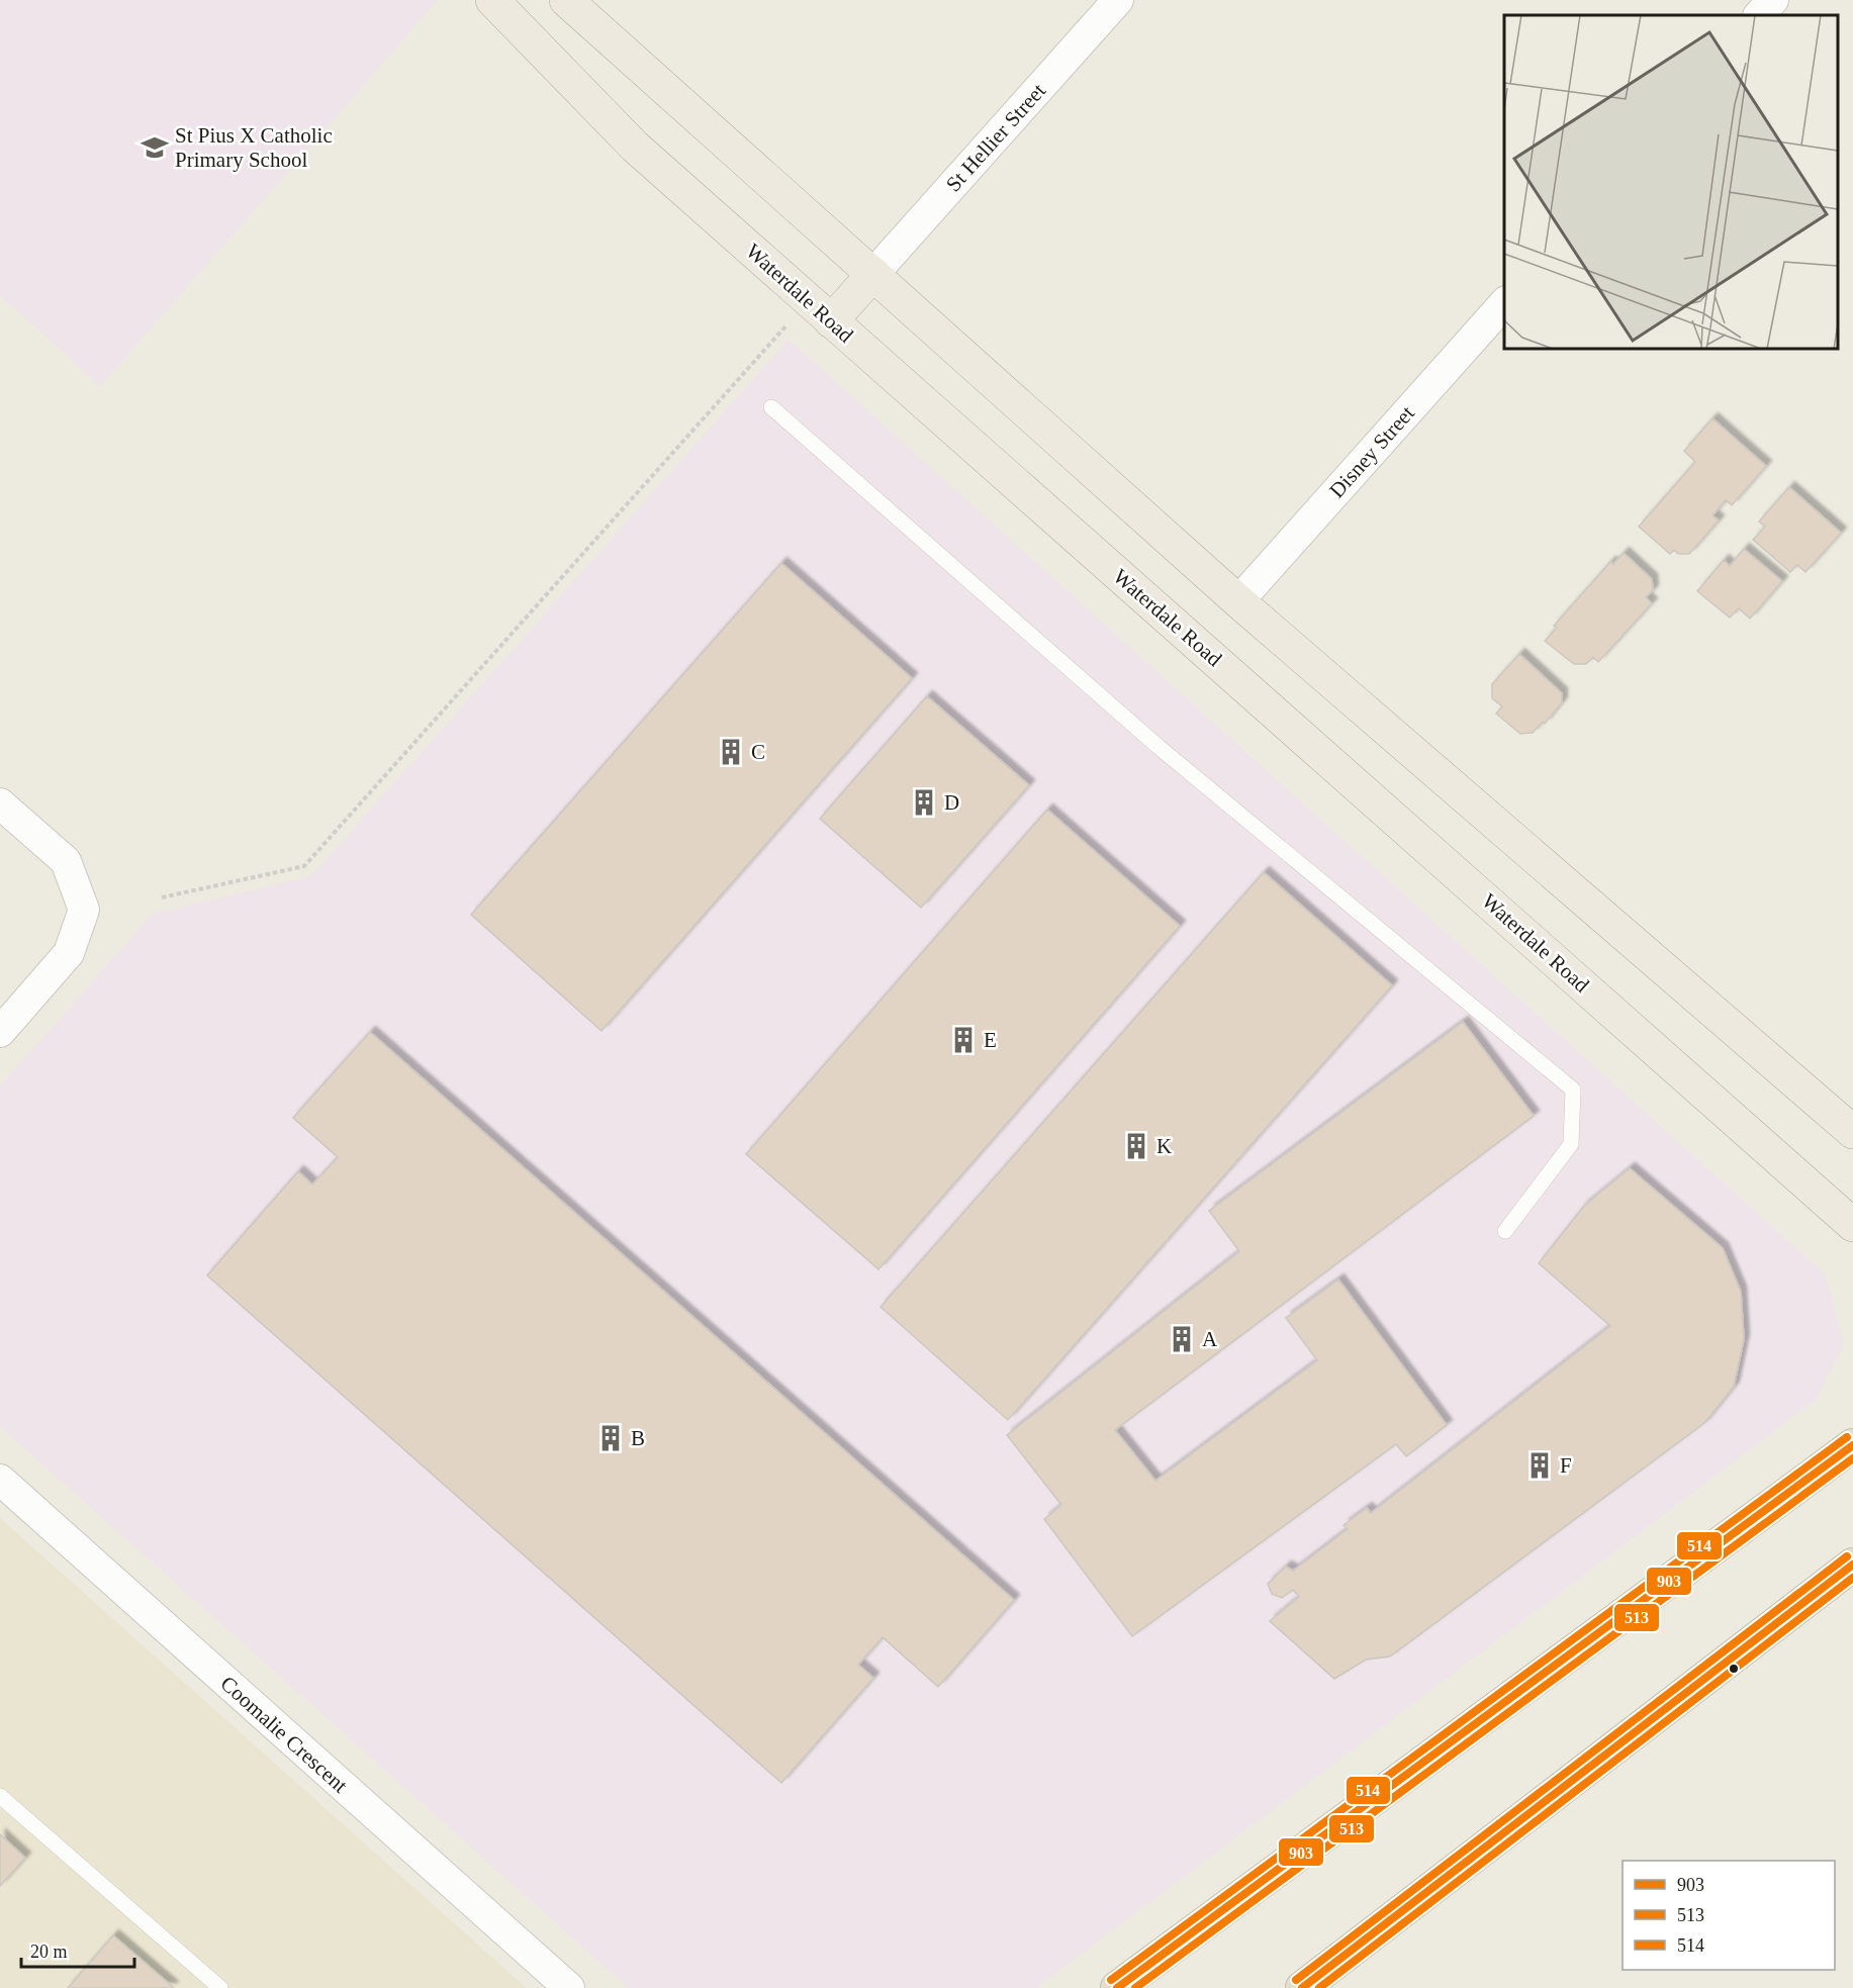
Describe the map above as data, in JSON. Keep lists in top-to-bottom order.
{
  "streets": {
    "main road": ["Waterdale Road"],
    "street": ["St Hellier Street", "Disney Street", "Coomalie Crescent"]
  },
  "places": {
    "school or university": ["St Pius X Catholic Primary School"],
    "building": [
      "C",
      "D",
      "E",
      "K",
      "A",
      "B",
      "F"
    ]
  },
  "lines": ["transit line 514", "transit line 903", "transit line 513"],
  "legend": ["903", "513", "514"],
  "scale_bar": "20 m"
}
